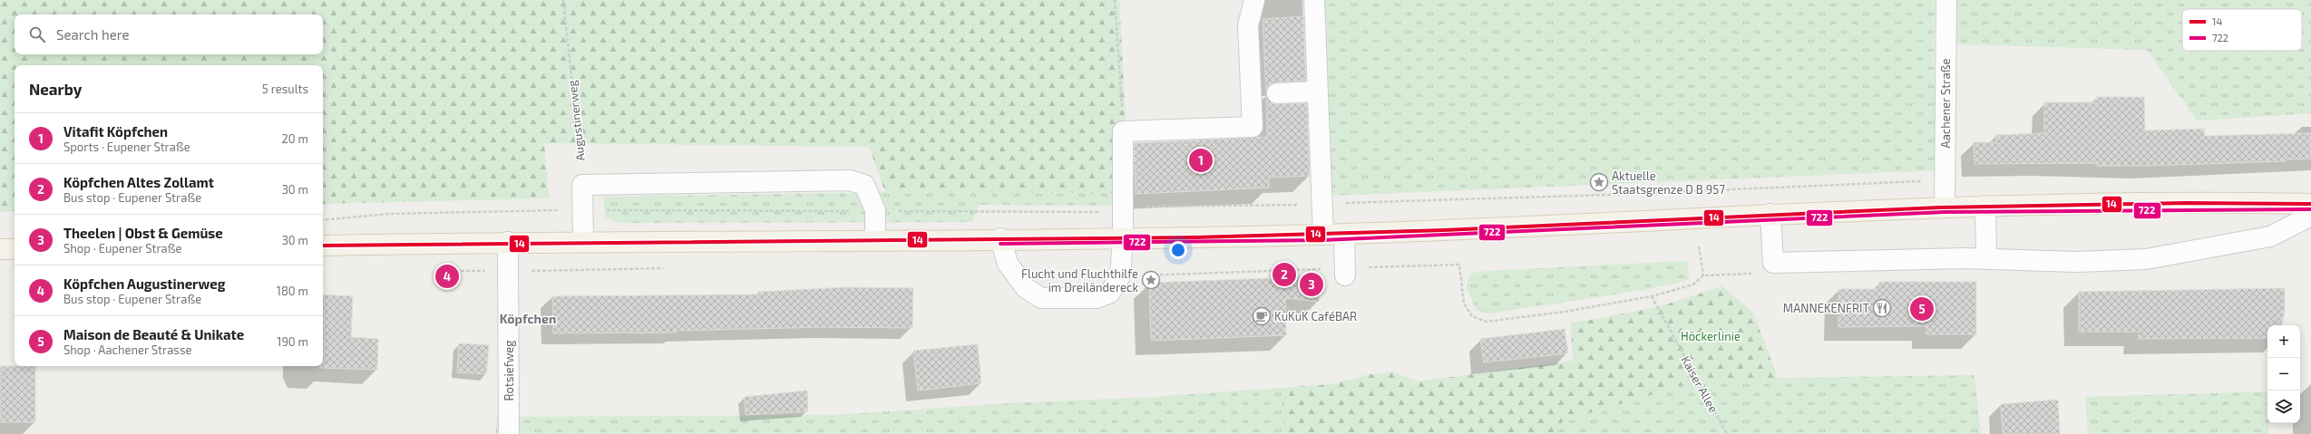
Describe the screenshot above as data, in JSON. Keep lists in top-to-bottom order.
{
  "streets": {
    "lane": ["Aachener Straße", "Rotsiefweg"],
    "path": ["Augustinerweg", "Kaiser Allee"]
  },
  "districts": ["Köpfchen"],
  "parks": ["Höckerlinie"],
  "places": {
    "place": ["Aktuelle Staatsgrenze D B 957", "Flucht und Fluchthilfe im Dreiländereck"],
    "restaurant": ["MANNEKENFRIT"],
    "cafe": ["KuKuK CaféBAR"]
  },
  "lines": ["transit line 14", "transit line 722"],
  "legend": ["14", "722"],
  "page": {
    "search": "Search here",
    "heading": ["Nearby", "5 results"],
    "list": [
      {
        "mark": "1",
        "name": "Vitafit Köpfchen",
        "note": "Sports · Eupener Straße",
        "value": "20 m"
      },
      {
        "mark": "2",
        "name": "Köpfchen Altes Zollamt",
        "note": "Bus stop · Eupener Straße",
        "value": "30 m"
      },
      {
        "mark": "3",
        "name": "Theelen | Obst & Gemüse",
        "note": "Shop · Eupener Straße",
        "value": "30 m"
      },
      {
        "mark": "4",
        "name": "Köpfchen Augustinerweg",
        "note": "Bus stop · Eupener Straße",
        "value": "180 m"
      },
      {
        "mark": "5",
        "name": "Maison de Beauté & Unikate",
        "note": "Shop · Aachener Strasse",
        "value": "190 m"
      }
    ],
    "pins": [
      "1",
      "2",
      "4",
      "3",
      "5"
    ],
    "map_buttons": ["+", "−"]
  }
}
